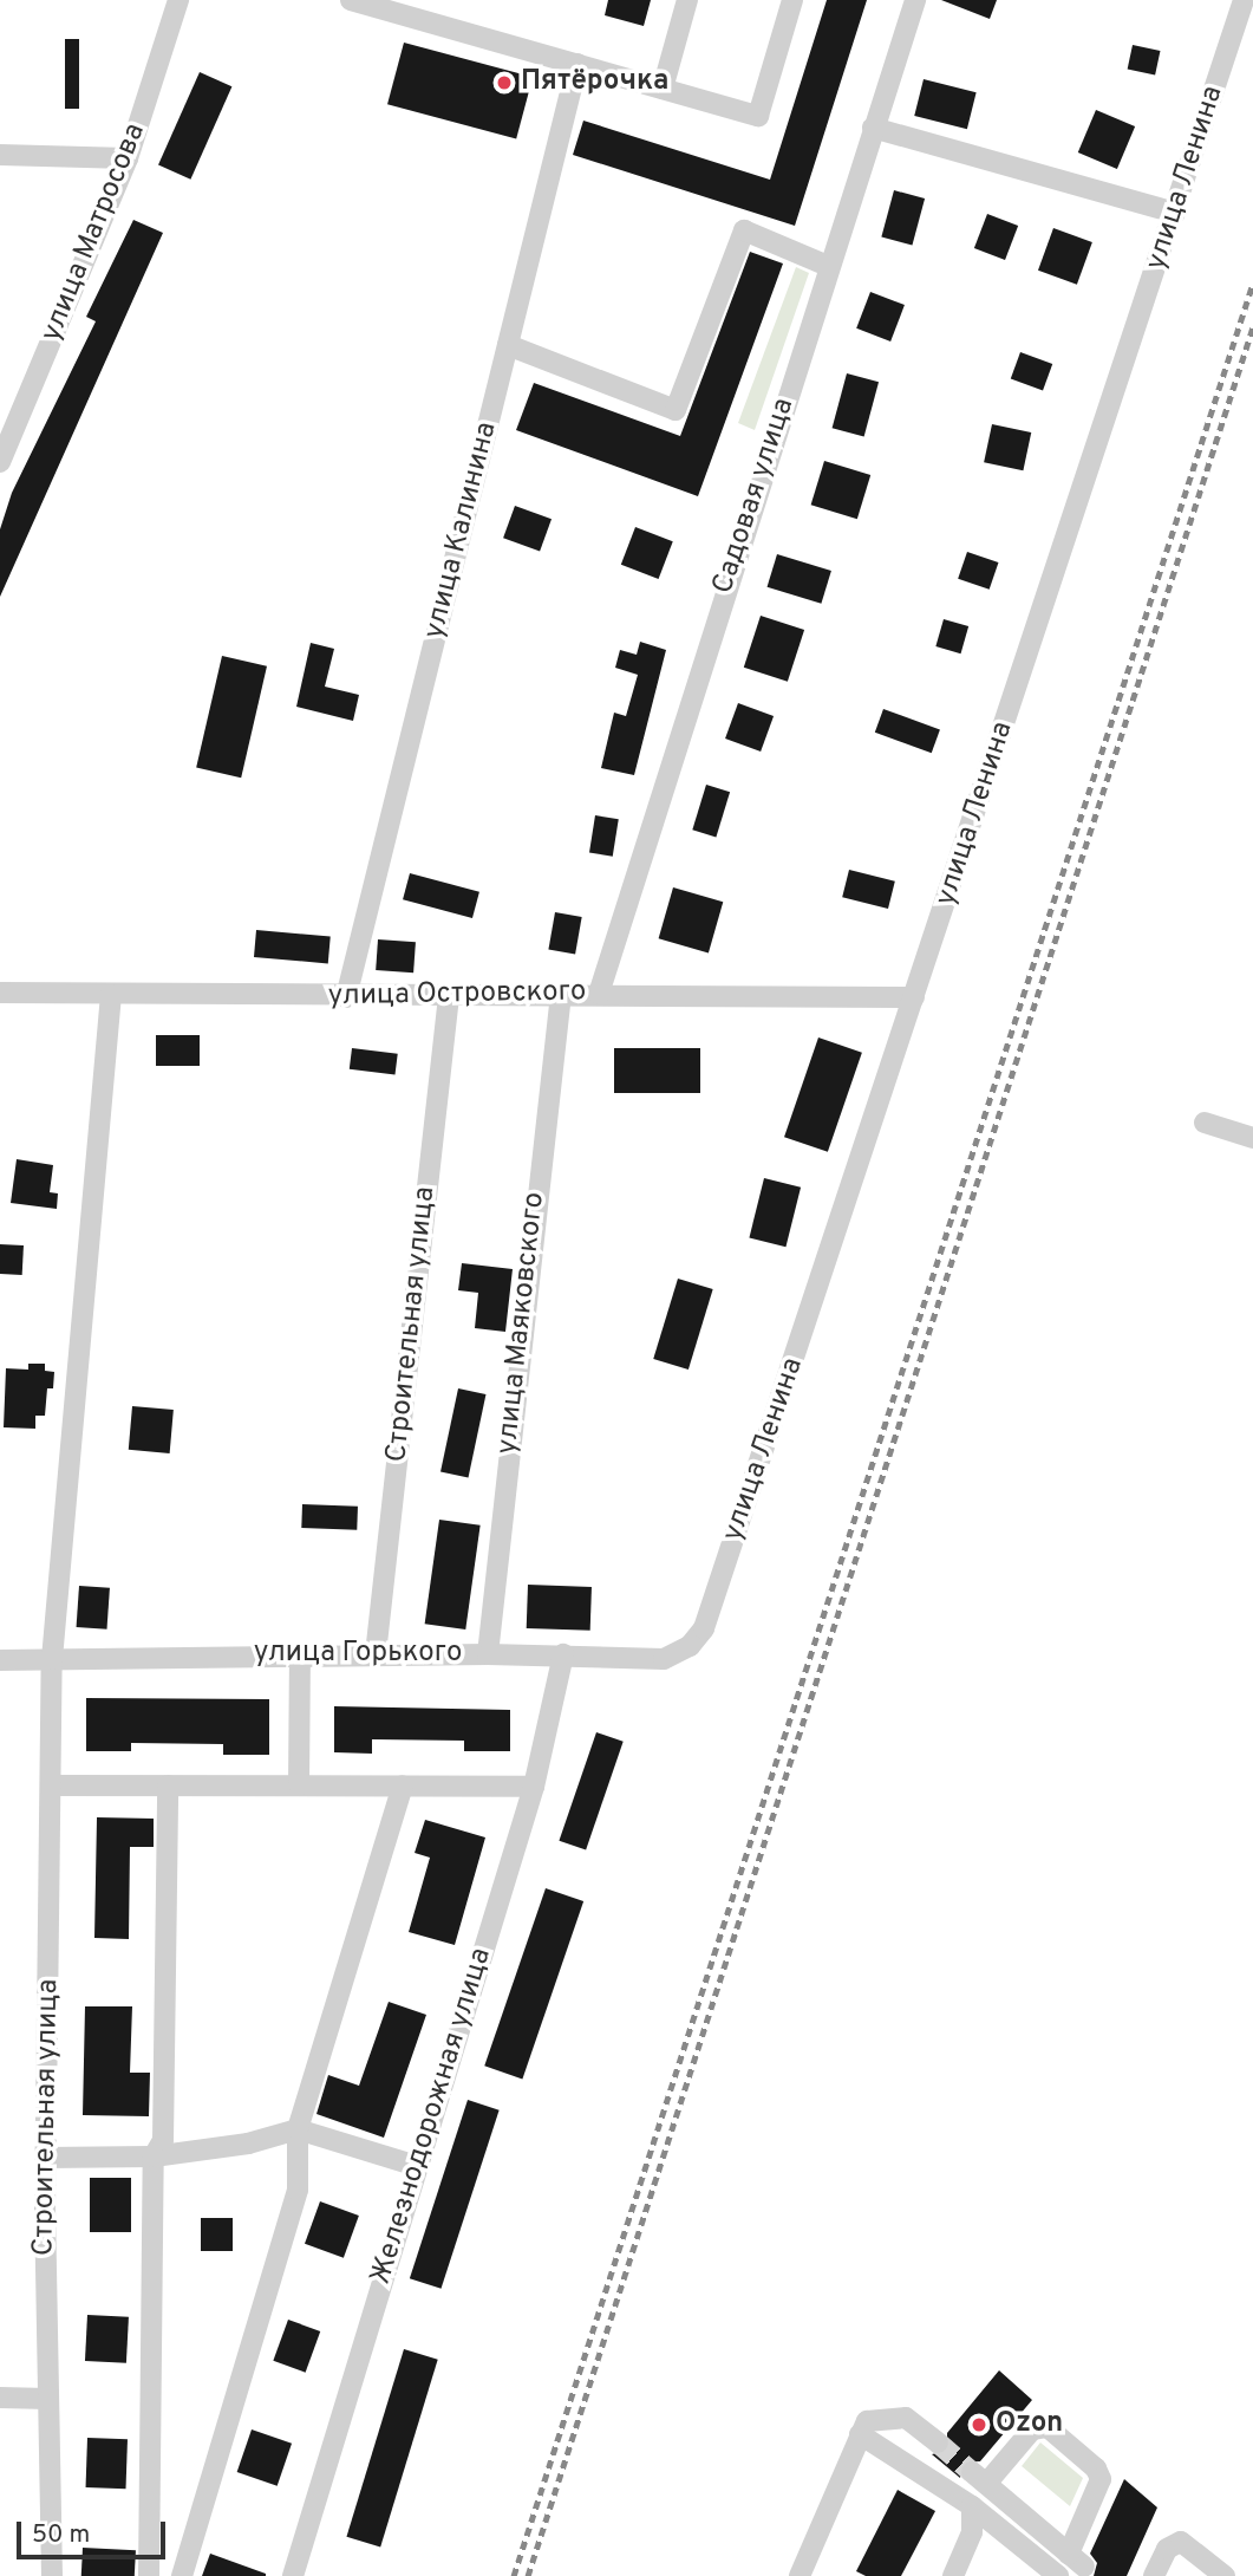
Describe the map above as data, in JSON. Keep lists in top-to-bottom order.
{
  "streets": {
    "street": [
      "улица Ленина",
      "улица Матросова",
      "Садовая улица",
      "улица Калинина",
      "улица Островского",
      "улица Маяковского",
      "Строительная улица",
      "улица Горького",
      "Железнодорожная улица"
    ]
  },
  "crossings": [
    ["улица Ленина", "улица Островского"],
    ["улица Ленина", "улица Горького"],
    ["Садовая улица", "улица Островского"],
    ["улица Калинина", "улица Островского"],
    ["улица Островского", "улица Маяковского"],
    ["улица Островского", "Строительная улица"],
    ["улица Маяковского", "улица Горького"],
    ["Строительная улица", "улица Горького"],
    ["улица Горького", "Железнодорожная улица"]
  ],
  "places": ["Пятёрочка", "Ozon"],
  "scale_bar": "50 m"
}
